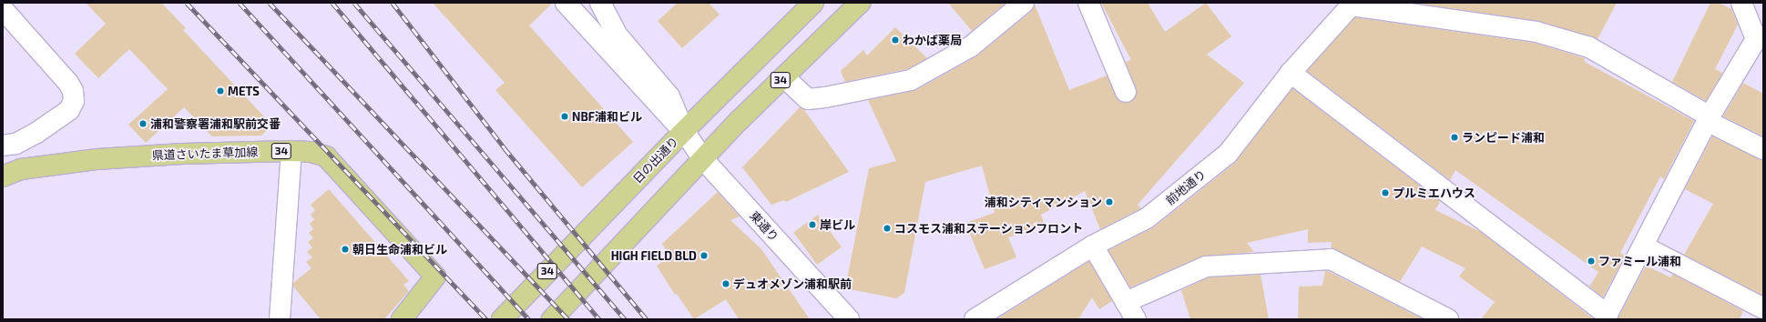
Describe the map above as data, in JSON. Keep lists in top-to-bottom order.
{
  "streets": {
    "main road": ["34", "県道さいたま草加線", "日の出通り"],
    "street": ["前地通り", "東通り"]
  },
  "crossings": [
    ["34", "東通り"],
    ["日の出通り", "東通り"]
  ],
  "places": [
    "わかば薬局",
    "METS",
    "NBF浦和ビル",
    "浦和警察署浦和駅前交番",
    "ランピード浦和",
    "プルミエハウス",
    "浦和シティマンション",
    "岸ビル",
    "コスモス浦和ステーションフロント",
    "朝日生命浦和ビル",
    "HIGH FIELD BLD",
    "ファミール浦和",
    "デュオメゾン浦和駅前"
  ]
}
